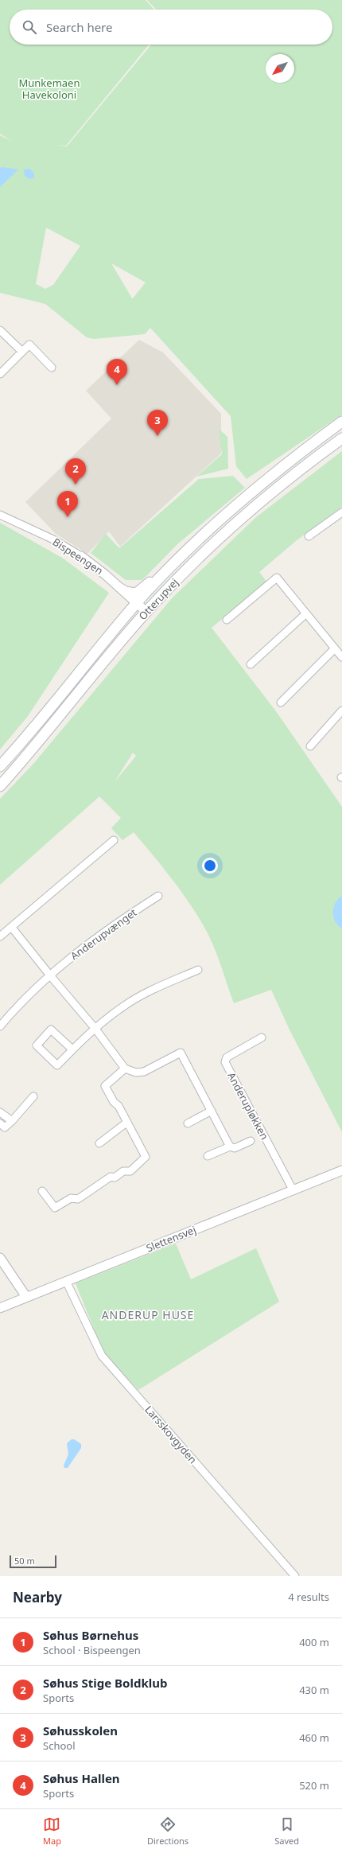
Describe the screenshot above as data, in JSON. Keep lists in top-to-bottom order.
{
  "streets": {
    "main road": ["Otterupvej"],
    "street": [
      "Bispeengen",
      "Anderupvænget",
      "Anderupløkken",
      "Slettensvej",
      "Larsskovgyden"
    ]
  },
  "crossings": [
    ["Bispeengen", "Otterupvej"],
    ["Anderupløkken", "Slettensvej"],
    ["Slettensvej", "Larsskovgyden"]
  ],
  "districts": ["ANDERUP HUSE"],
  "parks": ["Munkemaen Havekoloni"],
  "scale_bar": "50 m",
  "north": "bottom left",
  "page": {
    "search": "Search here",
    "pins": [
      "4",
      "3",
      "2",
      "1"
    ],
    "scale": "50 m",
    "heading": ["Nearby", "4 results"],
    "list": [
      {
        "mark": "1",
        "name": "Søhus Børnehus",
        "note": "School · Bispeengen",
        "value": "400 m"
      },
      {
        "mark": "2",
        "name": "Søhus Stige Boldklub",
        "note": "Sports",
        "value": "430 m"
      },
      {
        "mark": "3",
        "name": "Søhusskolen",
        "note": "School",
        "value": "460 m"
      },
      {
        "mark": "4",
        "name": "Søhus Hallen",
        "note": "Sports",
        "value": "520 m"
      }
    ],
    "nav": ["Map", "Directions", "Saved"]
  }
}
